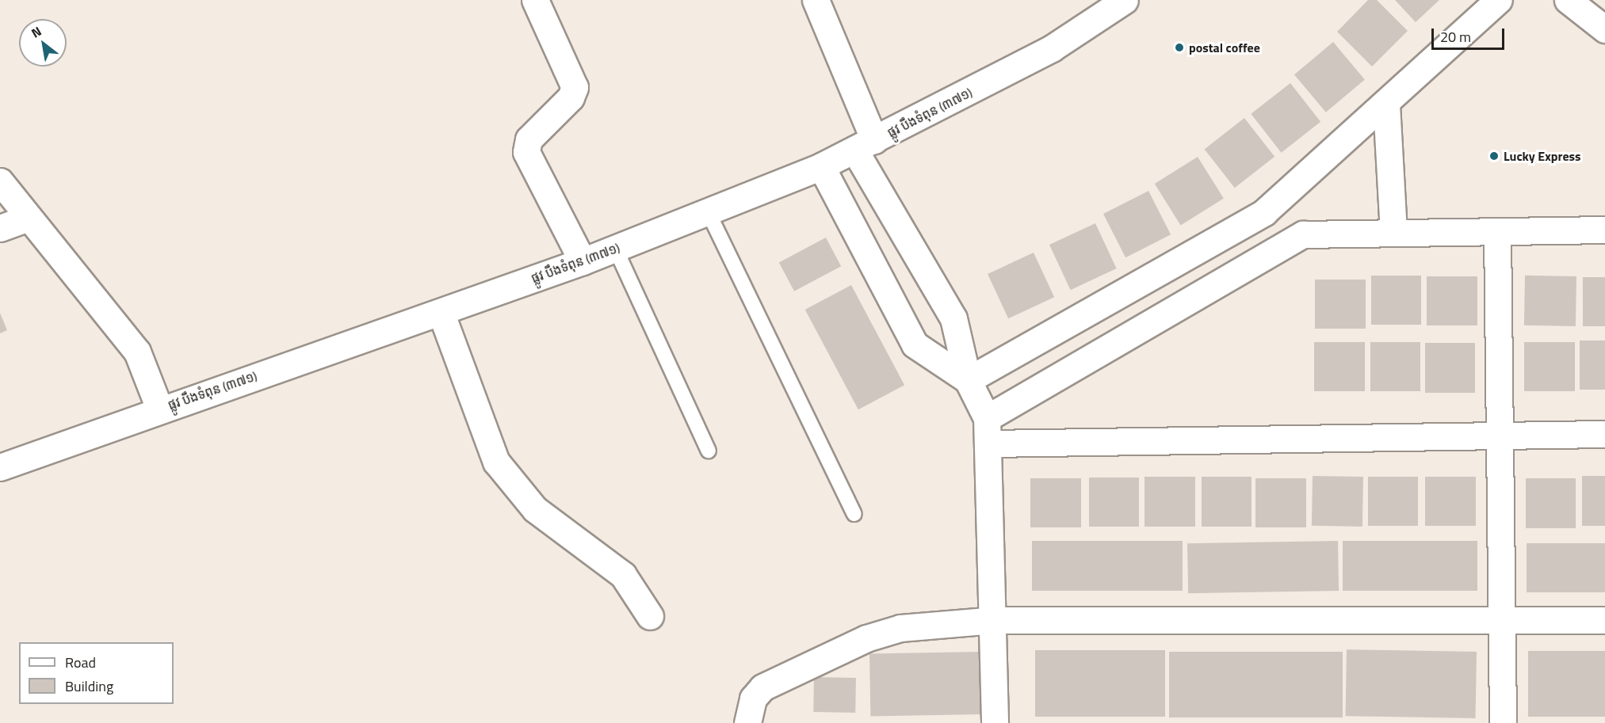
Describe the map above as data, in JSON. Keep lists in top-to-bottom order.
{
  "streets": {
    "street": ["ផ្លូវ បឹងទំពុន (៣៧១)"]
  },
  "places": ["postal coffee", "Lucky Express"],
  "legend": ["Road", "Building"],
  "scale_bar": "20 m",
  "north": "top left"
}
